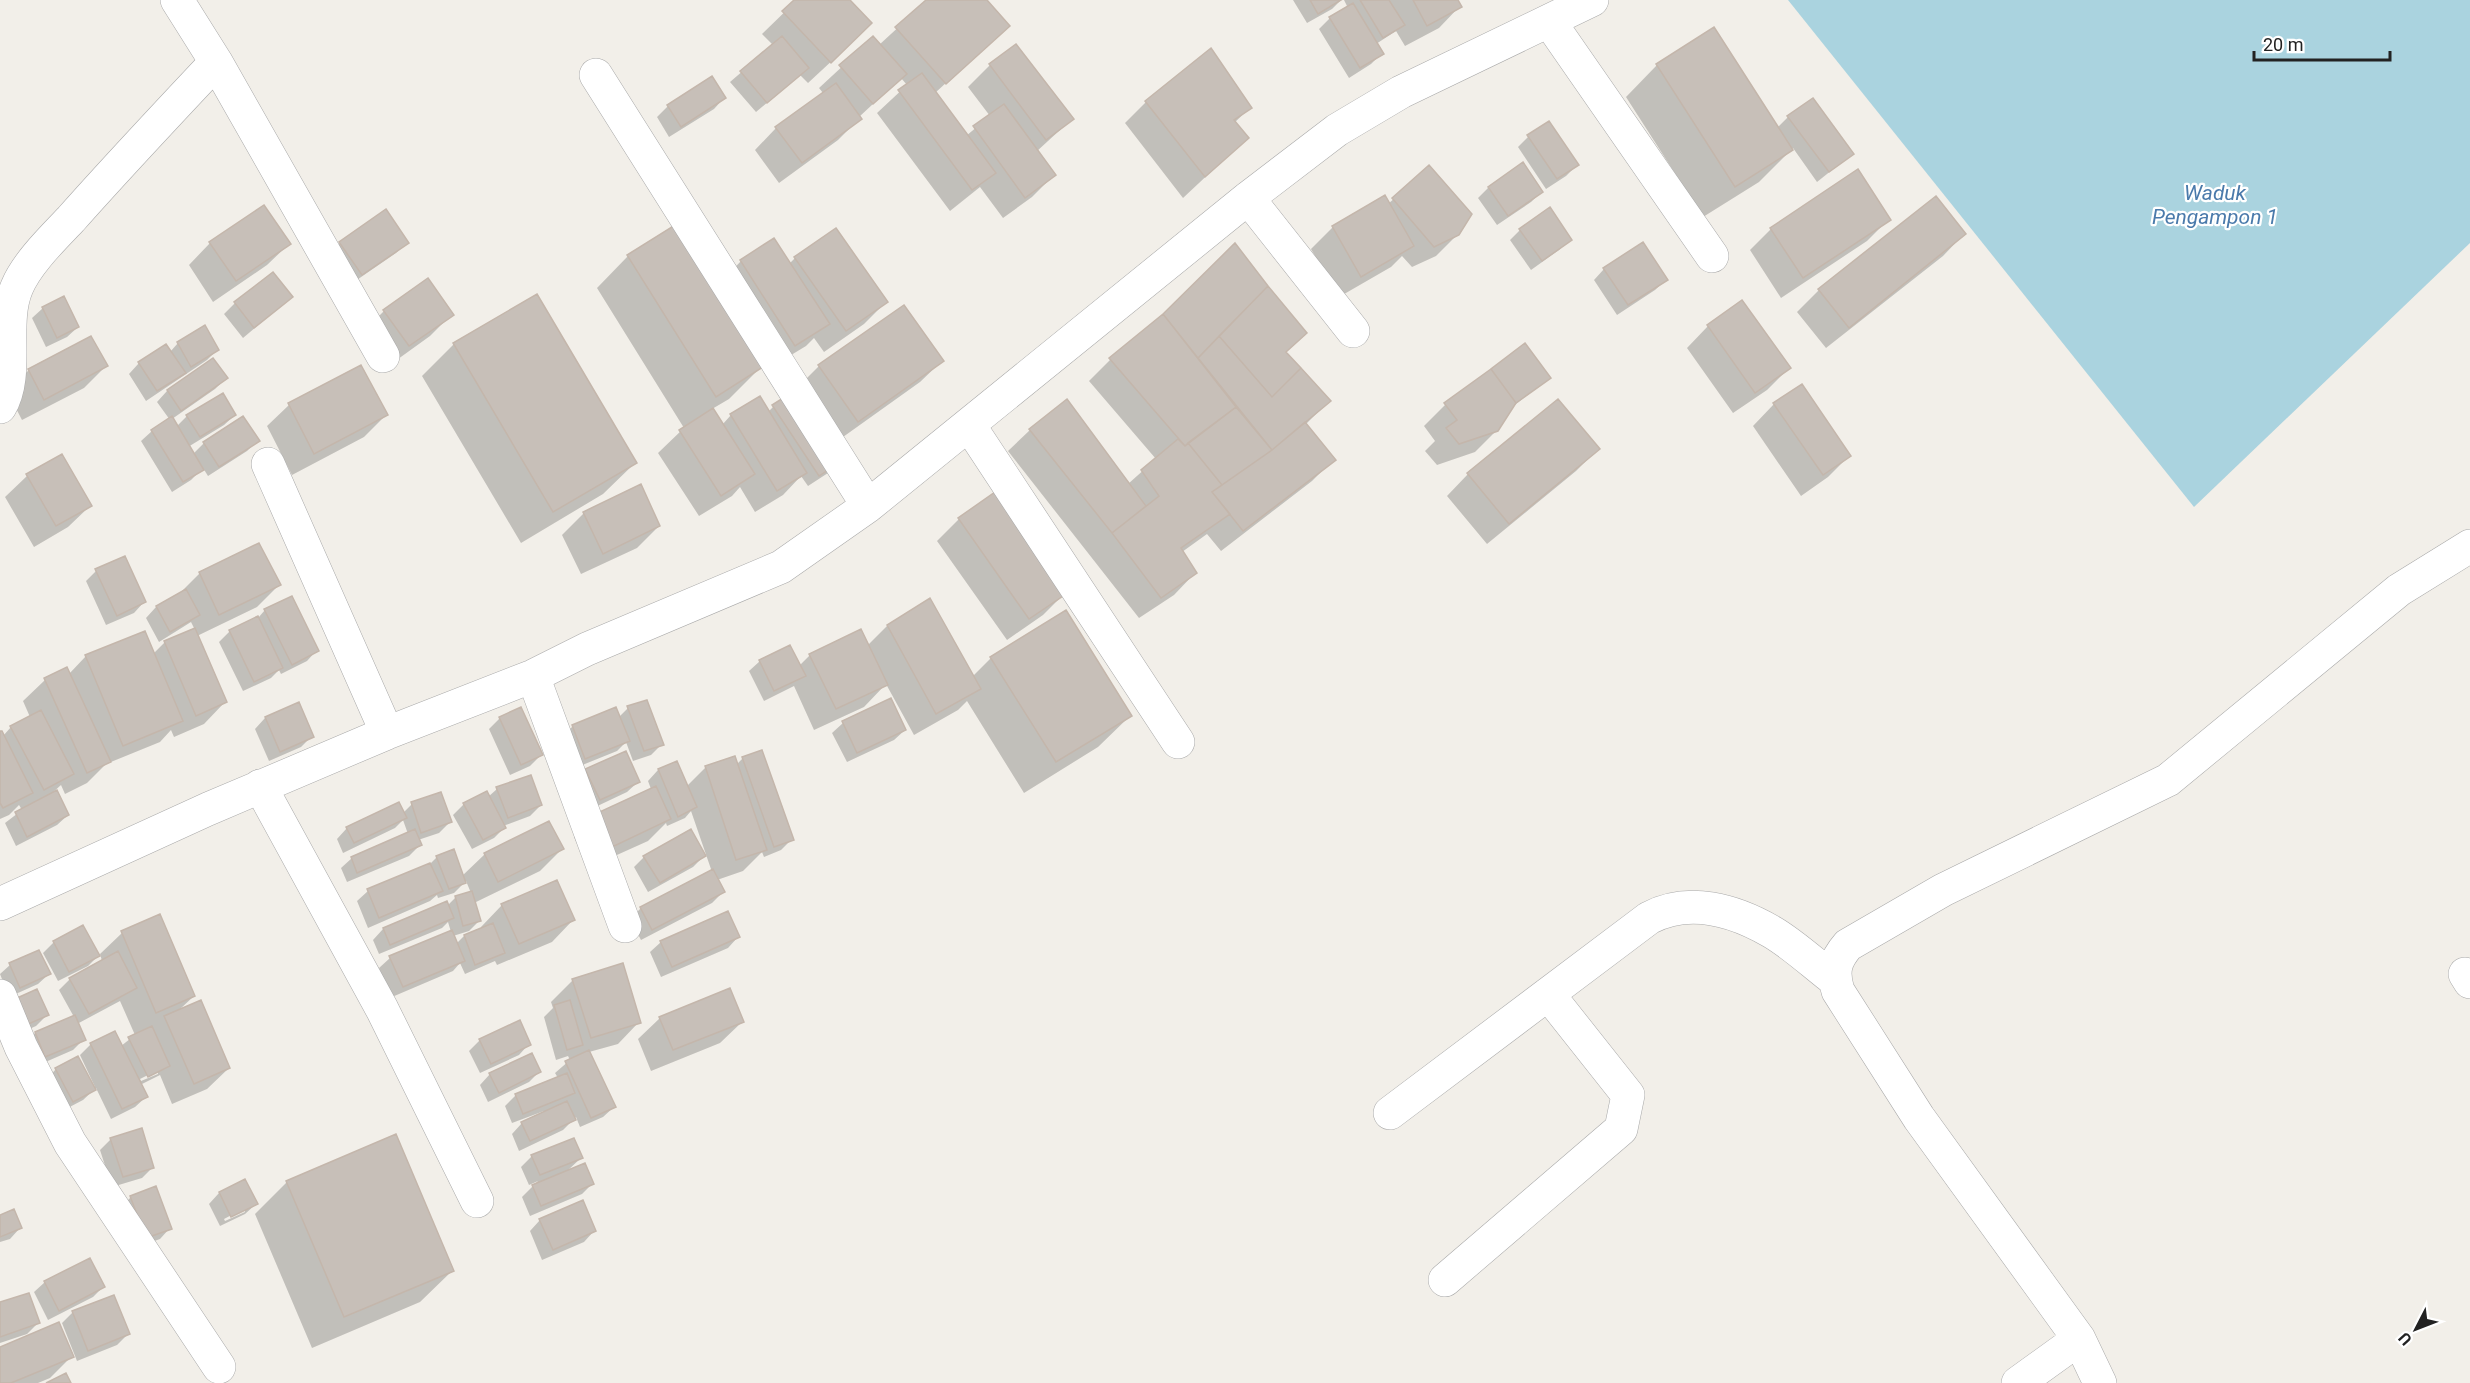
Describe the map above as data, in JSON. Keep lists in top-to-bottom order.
{
  "water": ["Waduk Pengampon 1"],
  "scale_bar": "20 m",
  "north": "bottom left"
}
